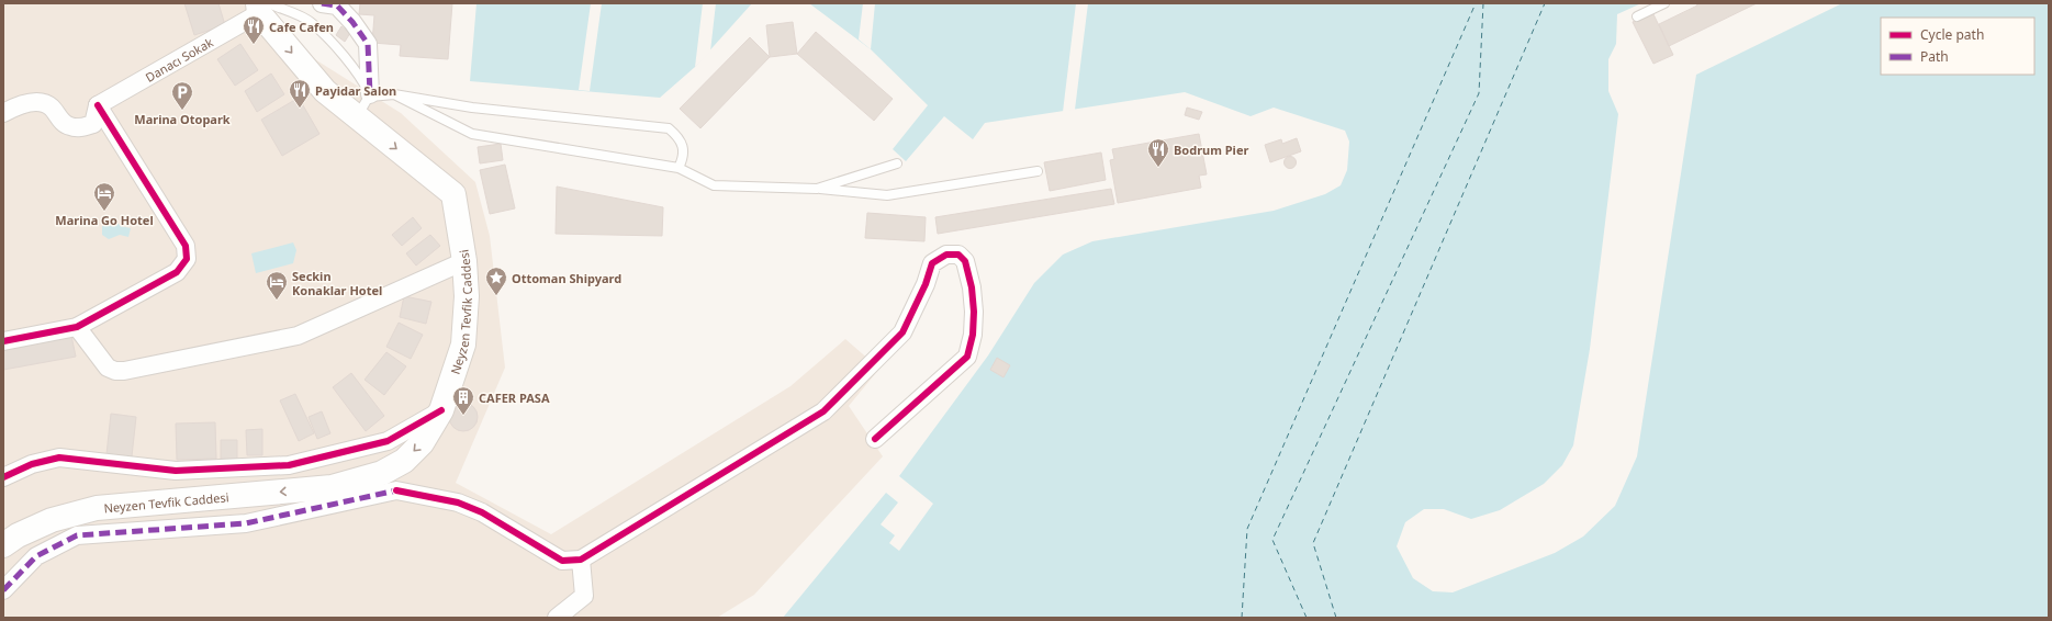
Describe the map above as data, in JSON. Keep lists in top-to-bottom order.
{
  "streets": {
    "main road": ["Neyzen Tevfik Caddesi"],
    "street": ["Danacı Sokak"]
  },
  "crossings": [
    ["Danacı Sokak", "Neyzen Tevfik Caddesi"]
  ],
  "places": {
    "restaurant": ["Cafe Cafen", "Payidar Salon", "Bodrum Pier"],
    "parking": ["Marina Otopark"],
    "hotel": ["Marina Go Hotel", "Seckin Konaklar Hotel"],
    "place": ["Ottoman Shipyard"],
    "building": ["CAFER PASA"]
  },
  "legend": ["Cycle path", "Path"]
}
